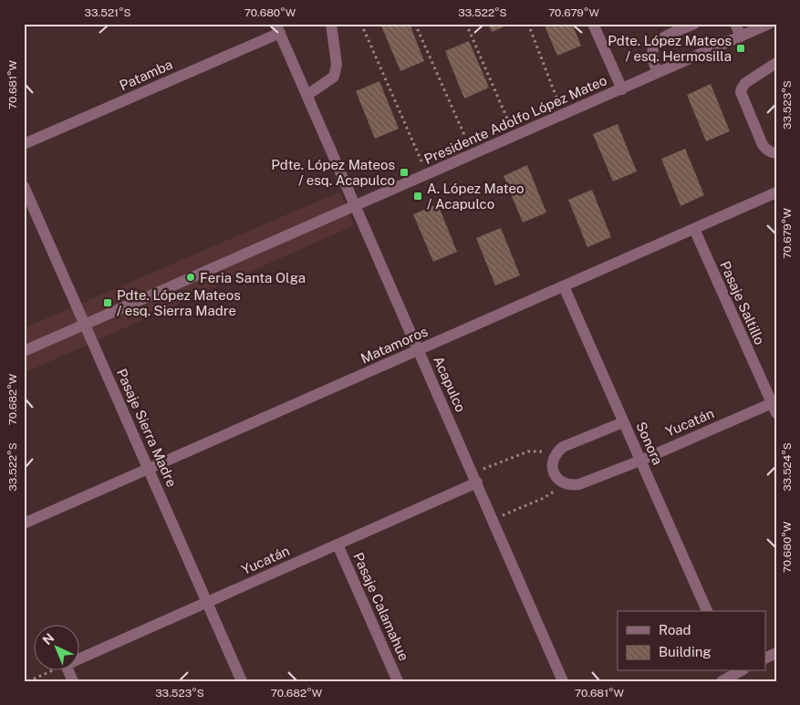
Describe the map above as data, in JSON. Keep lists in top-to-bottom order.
{
  "streets": {
    "street": [
      "Patamba",
      "Presidente Adolfo López Mateo",
      "Pasaje Saltillo",
      "Matamoros",
      "Acapulco",
      "Yucatán",
      "Pasaje Sierra Madre",
      "Sonora",
      "Pasaje Calamahue"
    ]
  },
  "crossings": [
    ["Patamba", "Acapulco"],
    ["Presidente Adolfo López Mateo", "Acapulco"],
    ["Presidente Adolfo López Mateo", "Pasaje Sierra Madre"],
    ["Pasaje Saltillo", "Matamoros"],
    ["Pasaje Saltillo", "Yucatán"],
    ["Matamoros", "Acapulco"],
    ["Matamoros", "Pasaje Sierra Madre"],
    ["Matamoros", "Sonora"],
    ["Acapulco", "Yucatán"],
    ["Yucatán", "Pasaje Sierra Madre"],
    ["Yucatán", "Sonora"],
    ["Yucatán", "Pasaje Calamahue"]
  ],
  "places": {
    "transit": [
      "Pdte. López Mateos / esq. Hermosilla",
      "Pdte. López Mateos / esq. Acapulco",
      "A. López Mateo / Acapulco",
      "Pdte. López Mateos / esq. Sierra Madre"
    ],
    "other": ["Feria Santa Olga"]
  },
  "legend": ["Road", "Building"],
  "north": "top left",
  "coordinates": [
    "33.521°S",
    "70.680°W",
    "33.522°S",
    "70.679°W",
    "70.681°W",
    "33.523°S",
    "70.682°W",
    "33.524°S"
  ]
}
